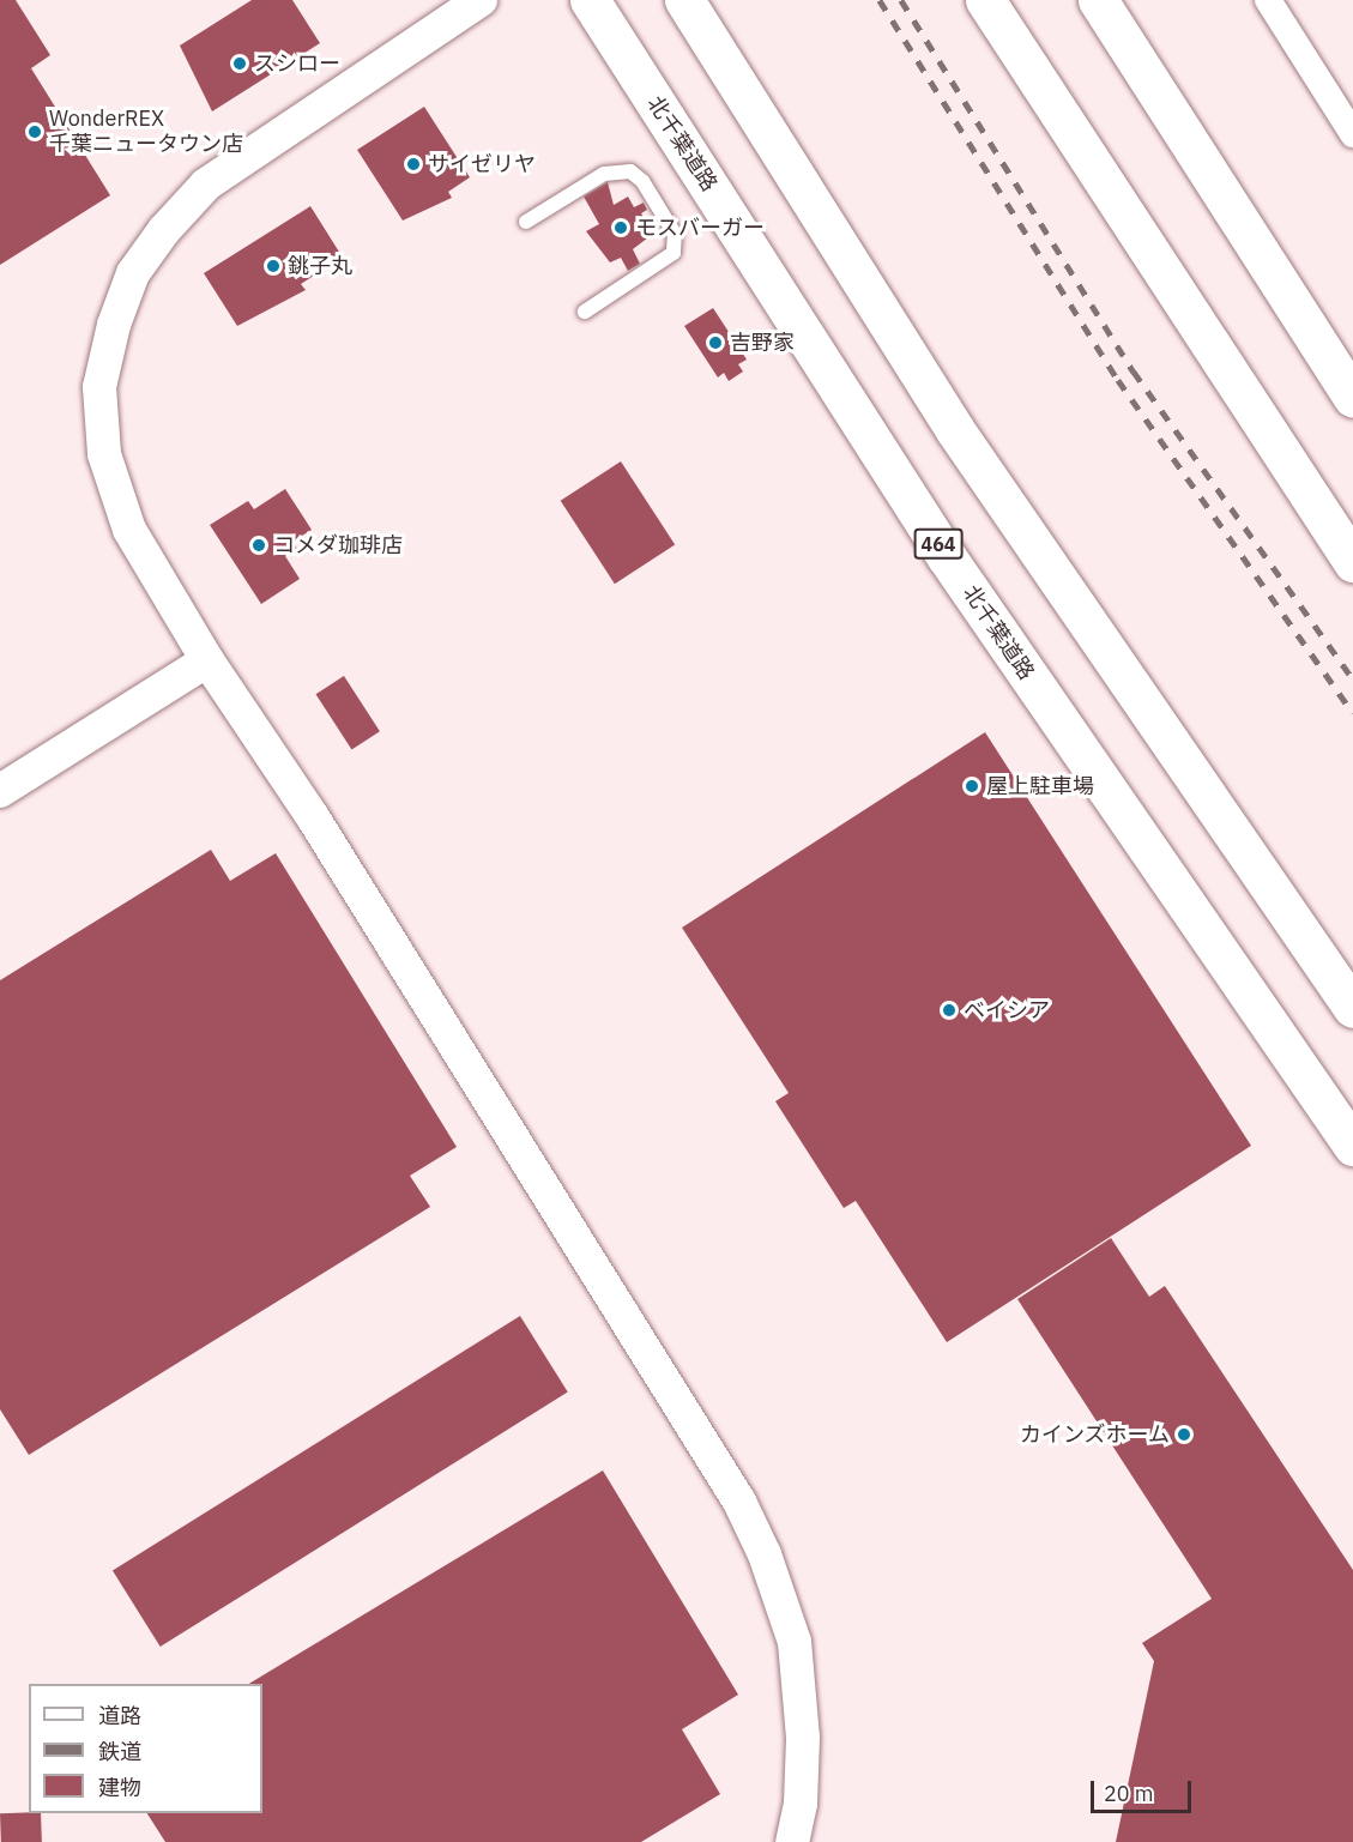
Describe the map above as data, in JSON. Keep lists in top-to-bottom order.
{
  "streets": {
    "highway": ["北千葉道路", "464"]
  },
  "places": [
    "スシロー",
    "WonderREX 千葉ニュータウン店",
    "サイゼリヤ",
    "モスバーガー",
    "銚子丸",
    "吉野家",
    "コメダ珈琲店",
    "屋上駐車場",
    "ベイシア",
    "カインズホーム"
  ],
  "legend": ["道路", "鉄道", "建物"],
  "scale_bar": "20 m"
}
